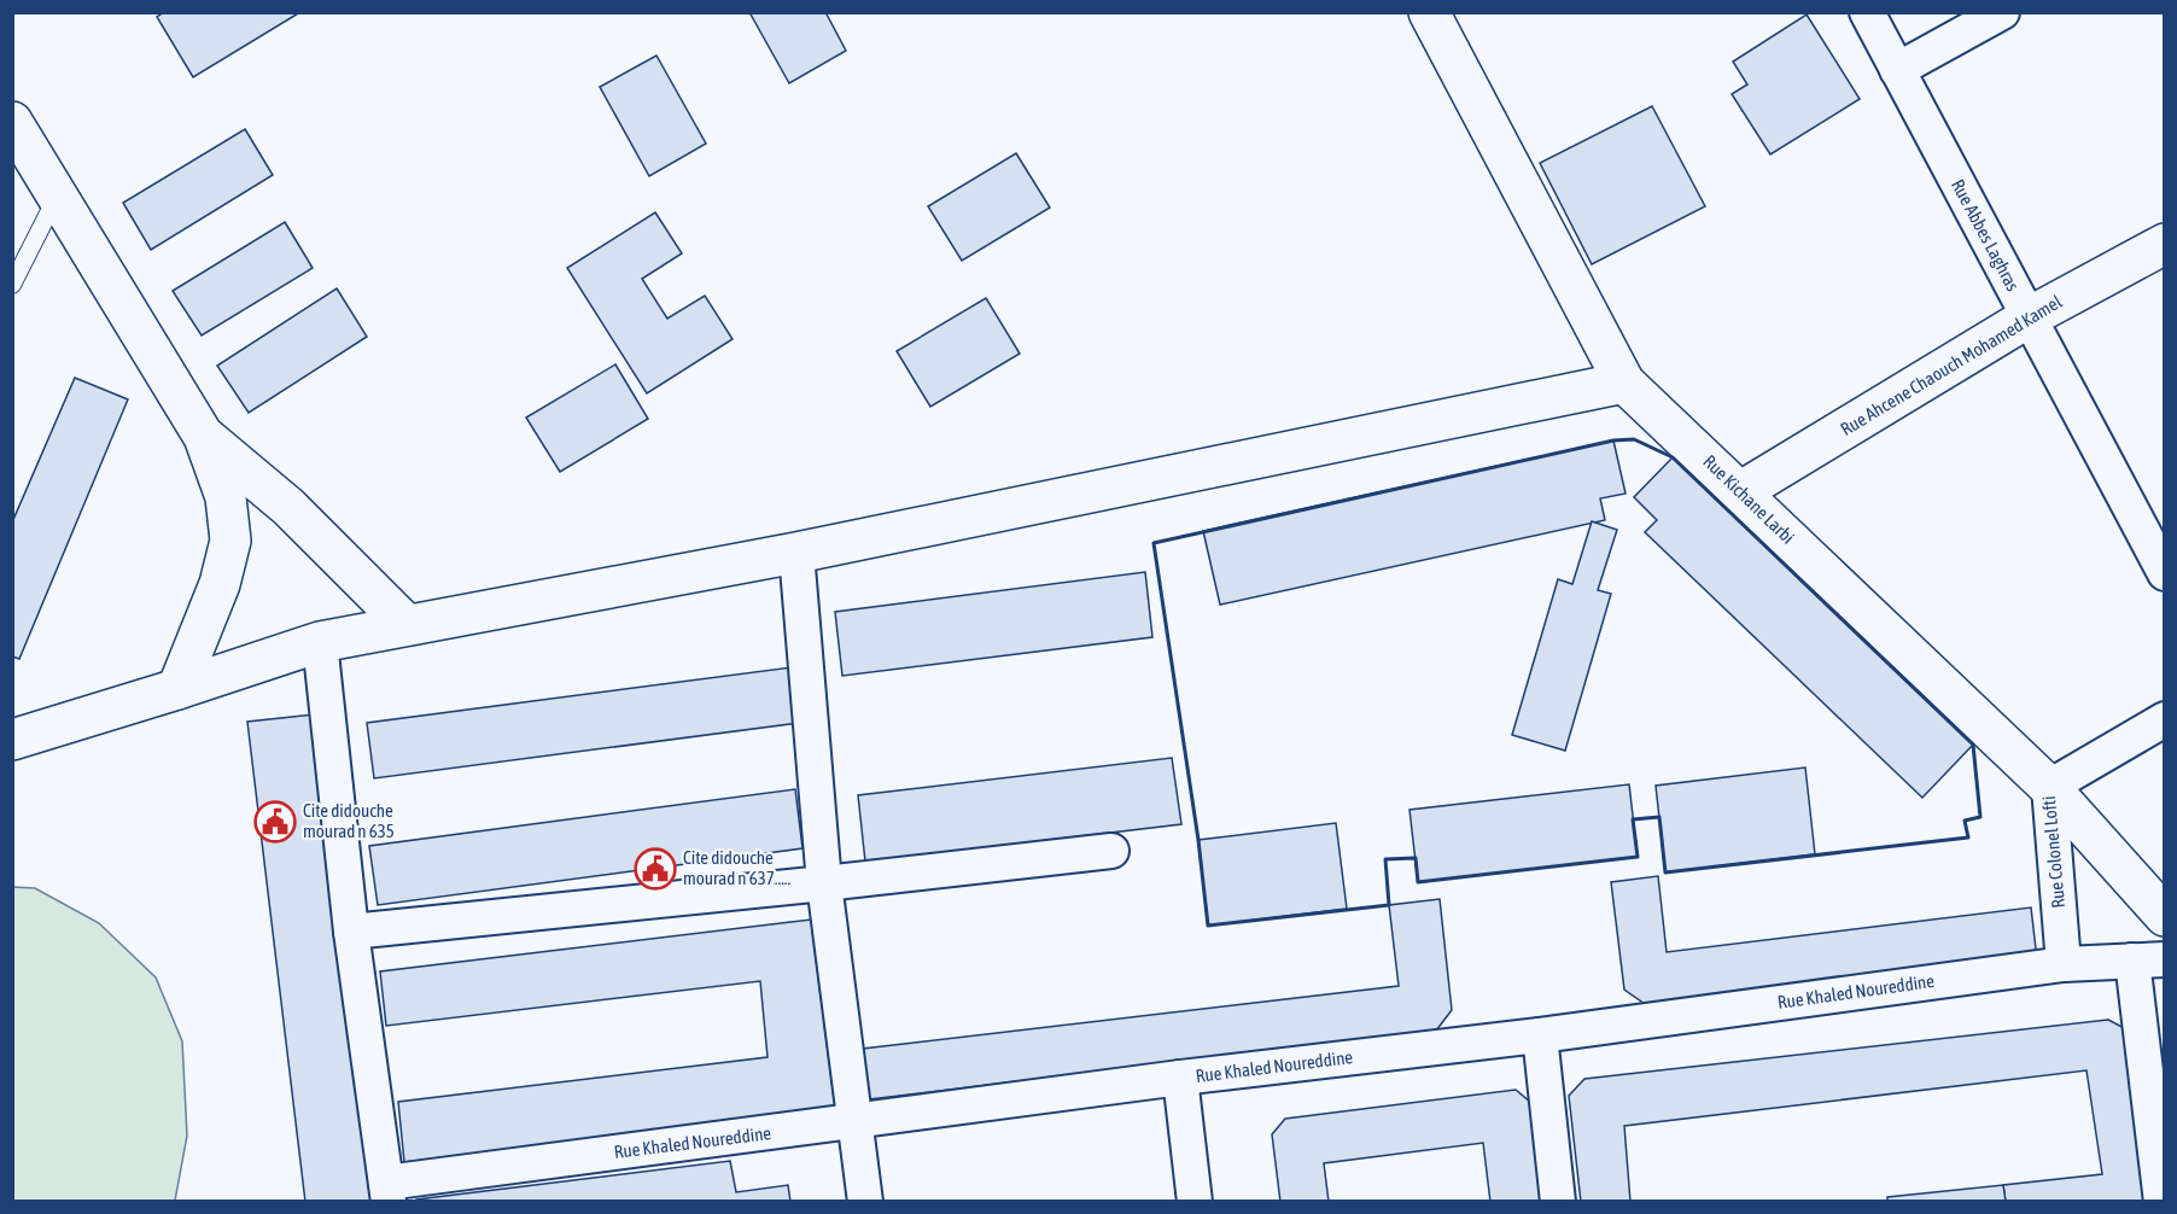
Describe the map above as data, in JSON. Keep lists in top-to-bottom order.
{
  "streets": {
    "street": [
      "Rue Abbes Laghras",
      "Rue Ahcene Chaouch Mohamed Kamel",
      "Rue Kichane Larbi",
      "Rue Colonel Lofti",
      "Rue Khaled Noureddine"
    ]
  },
  "crossings": [
    ["Rue Abbes Laghras", "Rue Ahcene Chaouch Mohamed Kamel"],
    ["Rue Ahcene Chaouch Mohamed Kamel", "Rue Kichane Larbi"],
    ["Rue Kichane Larbi", "Rue Colonel Lofti"],
    ["Rue Colonel Lofti", "Rue Khaled Noureddine"]
  ],
  "places": {
    "public building": ["Cite didouche mourad n 635", "Cite didouche mourad n 637....."]
  }
}
